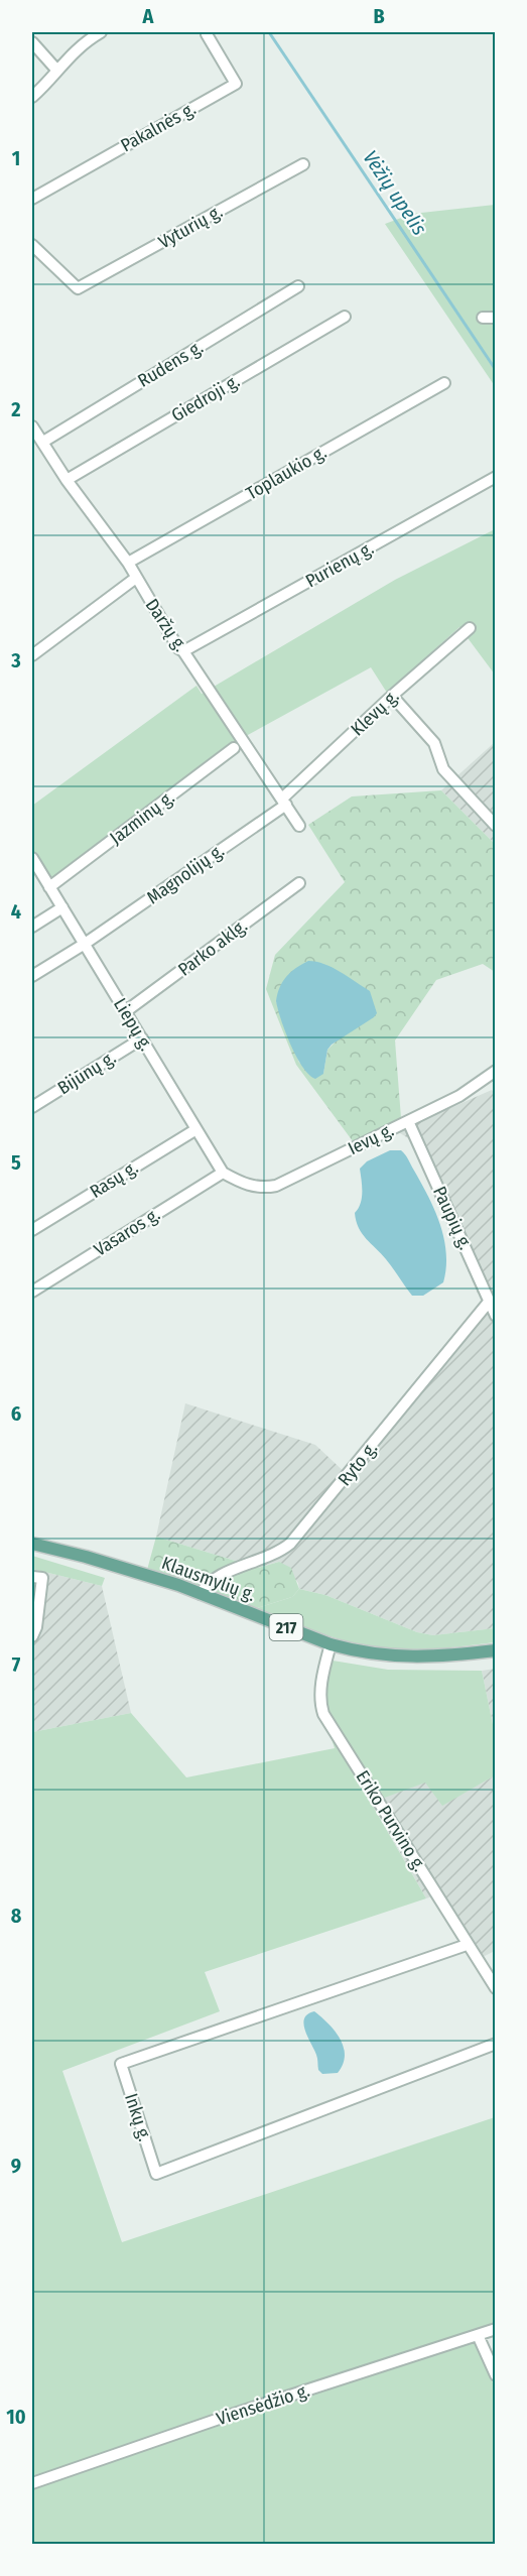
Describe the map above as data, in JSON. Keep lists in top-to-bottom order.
{
  "streets": {
    "main road": ["Klausmylių g.", "217"],
    "street": [
      "Pakalnės g.",
      "Vyturių g.",
      "Rudens g.",
      "Giedroji g.",
      "Toplaukio g.",
      "Purienų g.",
      "Daržų g.",
      "Klevų g.",
      "Jazminų g.",
      "Magnolijų g.",
      "Parko aklg.",
      "Liepų g.",
      "Bijūnų g.",
      "Ievų g.",
      "Rasų g.",
      "Paupių g.",
      "Vasaros g.",
      "Ryto g.",
      "Eriko Purvino g.",
      "Inkų g.",
      "Viensėdžio g."
    ]
  },
  "crossings": [
    ["Rudens g.", "Daržų g."],
    ["Giedroji g.", "Daržų g."],
    ["Toplaukio g.", "Daržų g."],
    ["Purienų g.", "Daržų g."],
    ["Daržų g.", "Klevų g."],
    ["Daržų g.", "Magnolijų g."],
    ["Klevų g.", "Magnolijų g."],
    ["Jazminų g.", "Liepų g."],
    ["Magnolijų g.", "Liepų g."],
    ["Parko aklg.", "Liepų g."],
    ["Liepų g.", "Bijūnų g."],
    ["Liepų g.", "Ievų g."],
    ["Liepų g.", "Rasų g."],
    ["Liepų g.", "Vasaros g."],
    ["Ievų g.", "Paupių g."],
    ["Paupių g.", "Ryto g."],
    ["Ryto g.", "Klausmylių g."],
    ["Klausmylių g.", "Eriko Purvino g."],
    ["Eriko Purvino g.", "Inkų g."]
  ],
  "water": ["Vėžių upelis"],
  "grid": {
    "columns": ["A", "B"],
    "rows": [
      "1",
      "2",
      "3",
      "4",
      "5",
      "6",
      "7",
      "8",
      "9",
      "10"
    ]
  }
}
